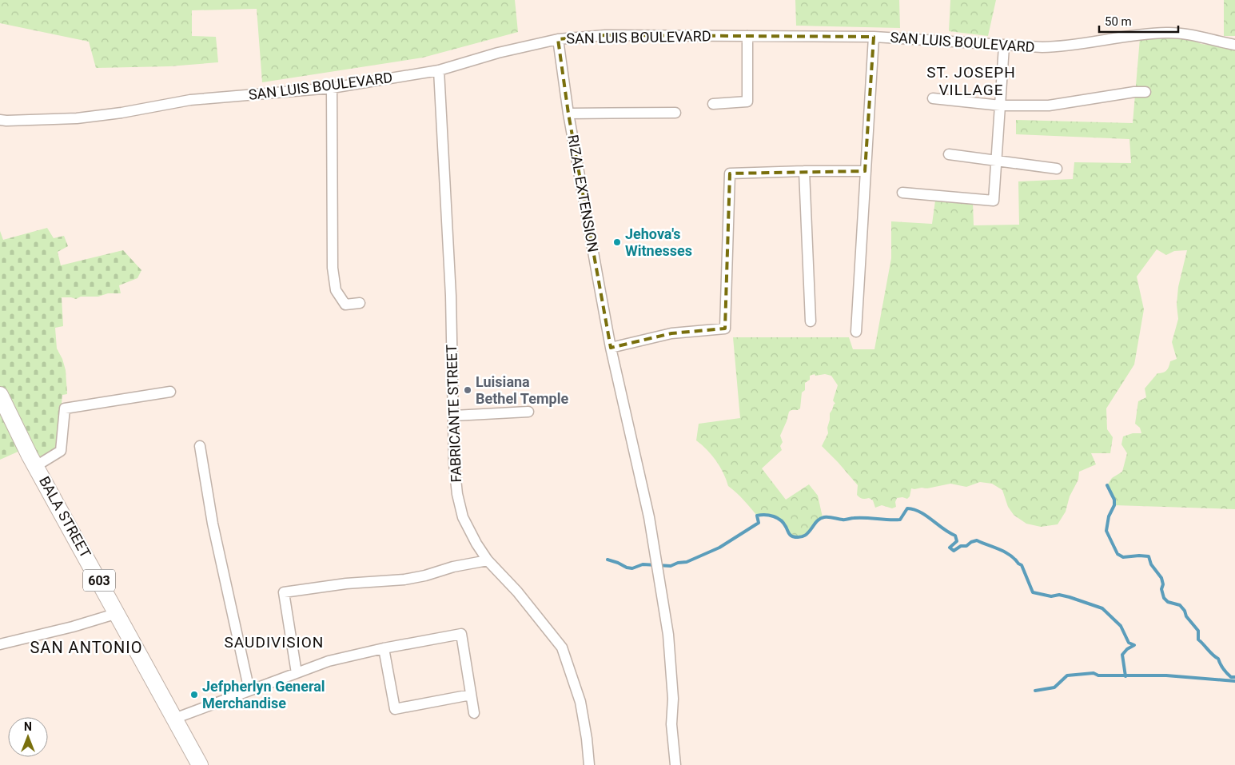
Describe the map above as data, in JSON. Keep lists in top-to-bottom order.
{
  "streets": {
    "main road": ["BALA STREET", "603"],
    "street": ["SAN LUIS BOULEVARD", "RIZAL EXTENSION", "FABRICANTE STREET"]
  },
  "crossings": [
    ["SAN LUIS BOULEVARD", "RIZAL EXTENSION"],
    ["SAN LUIS BOULEVARD", "FABRICANTE STREET"]
  ],
  "districts": ["ST. JOSEPH VILLAGE", "SAUDIVISION", "SAN ANTONIO"],
  "places": ["Jehova's Witnesses", "Luisiana Bethel Temple", "Jefpherlyn General Merchandise"],
  "scale_bar": "50 m",
  "north": "top"
}
